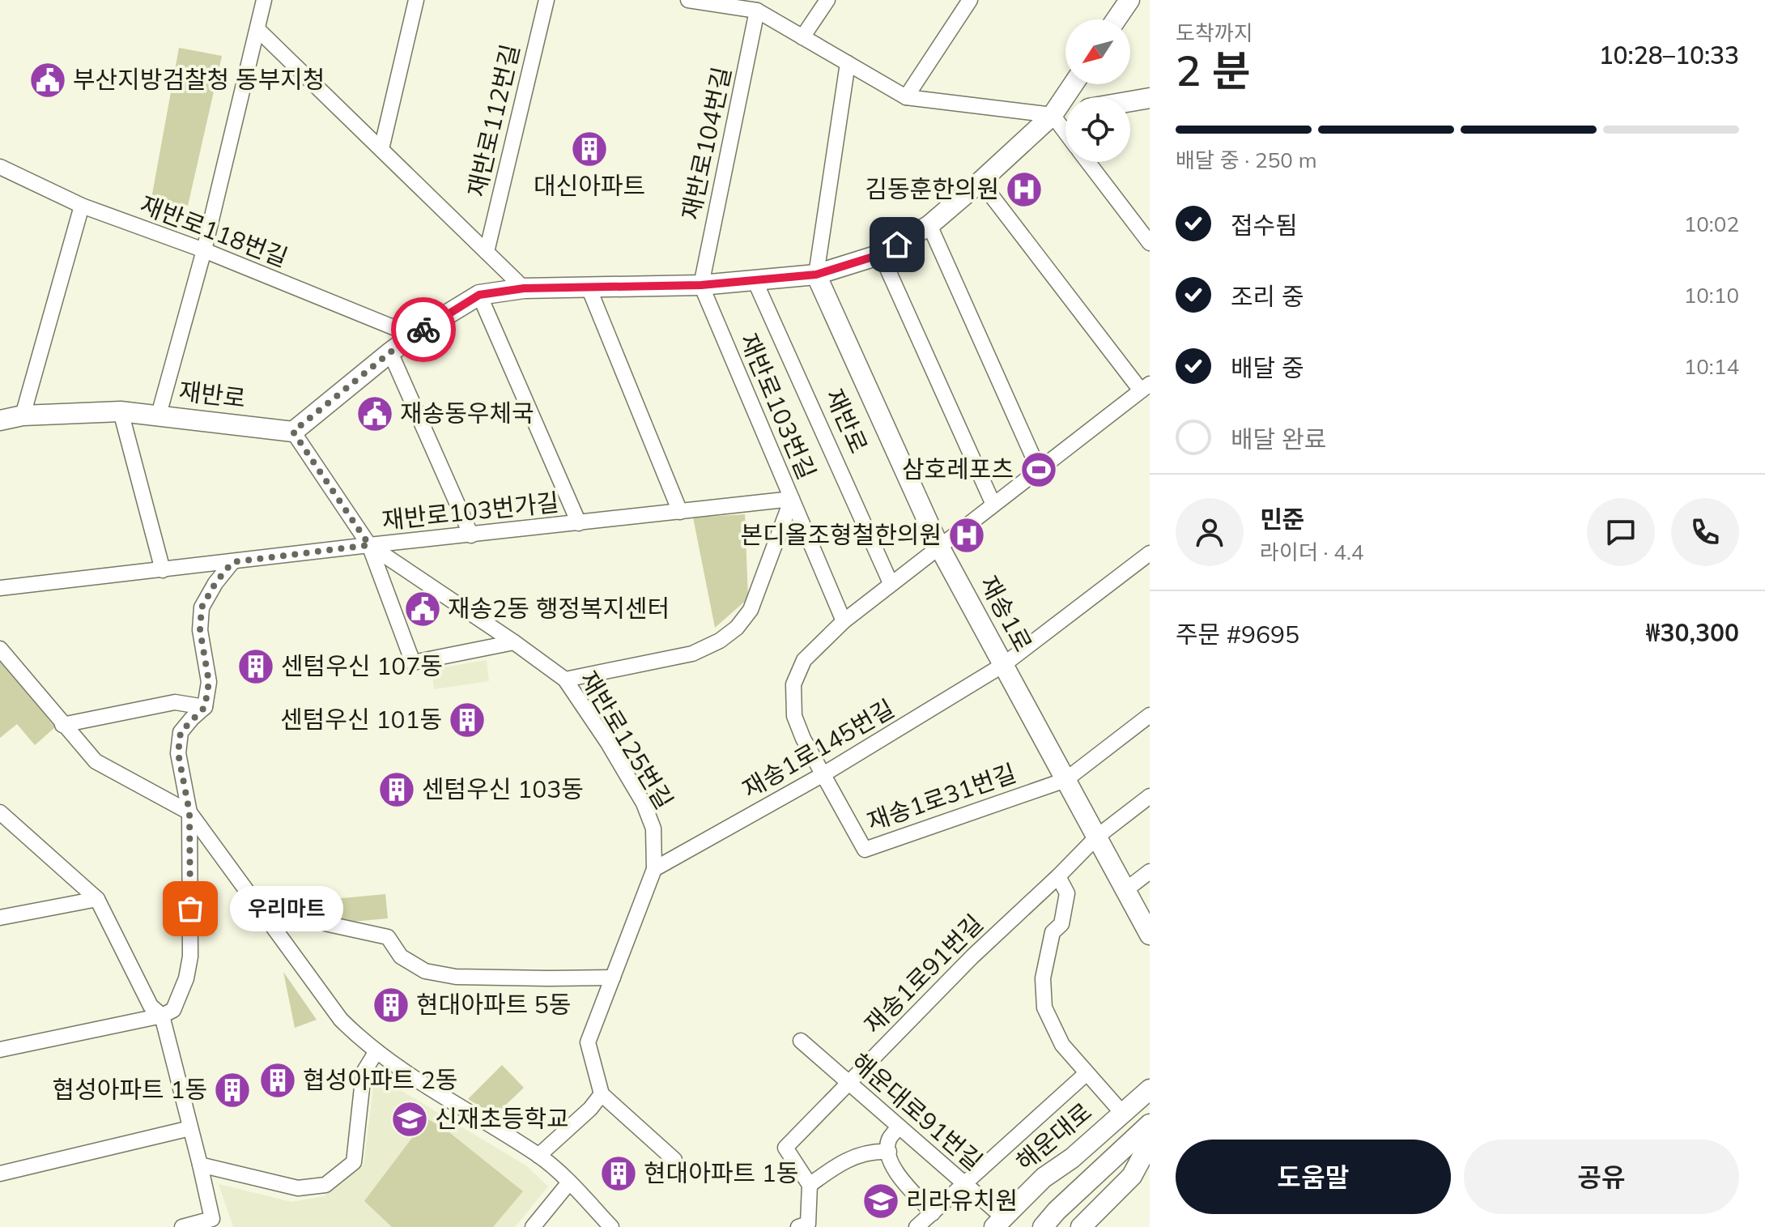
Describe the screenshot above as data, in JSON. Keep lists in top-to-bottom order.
{
  "streets": {
    "main road": ["재반로", "재송1로", "해운대로"],
    "street": [
      "재반로112번길",
      "재반로104번길",
      "재반로118번길",
      "재반로103번길",
      "재반로103번가길",
      "재반로125번길",
      "재송1로145번길",
      "재송1로31번길",
      "재송1로91번길",
      "해운대로91번길"
    ]
  },
  "crossings": [
    ["재반로104번길", "재반로103번길"],
    ["재반로", "재반로125번길"],
    ["재반로", "재송1로31번길"],
    ["재반로103번길", "재반로103번가길"],
    ["재반로103번길", "재반로125번길"],
    ["재반로103번가길", "재반로125번길"],
    ["재송1로", "재송1로145번길"],
    ["재송1로", "재송1로31번길"],
    ["재송1로", "재송1로91번길"],
    ["재반로125번길", "재송1로145번길"],
    ["재송1로145번길", "재송1로31번길"],
    ["재송1로91번길", "해운대로91번길"],
    ["해운대로91번길", "해운대로"]
  ],
  "places": {
    "public building": ["부산지방검찰청 동부지청", "재송동우체국", "재송2동 행정복지센터"],
    "building": [
      "대신아파트",
      "센텀우신 107동",
      "센텀우신 101동",
      "센텀우신 103동",
      "현대아파트 5동",
      "협성아파트 2동",
      "협성아파트 1동",
      "현대아파트 1동"
    ],
    "hospital": ["김동훈한의원", "본디올조형철한의원"],
    "sports": ["삼호레포츠"],
    "other": ["우리마트"],
    "school or university": ["신재초등학교", "리라유치원"]
  },
  "north": "bottom left",
  "page": {
    "heading": ["2 분", "도착까지", "10:28–10:33"],
    "panel": [
      "민준",
      "라이더 · 4.4",
      "주문 #9695",
      "₩30,300"
    ],
    "bar": "배달 중 · 250 m",
    "list": [
      ["접수됨", "10:02"],
      ["조리 중", "10:10"],
      ["배달 중", "10:14"],
      "배달 완료"
    ],
    "bubble": "우리마트",
    "buttons": ["도움말", "공유"]
  }
}
